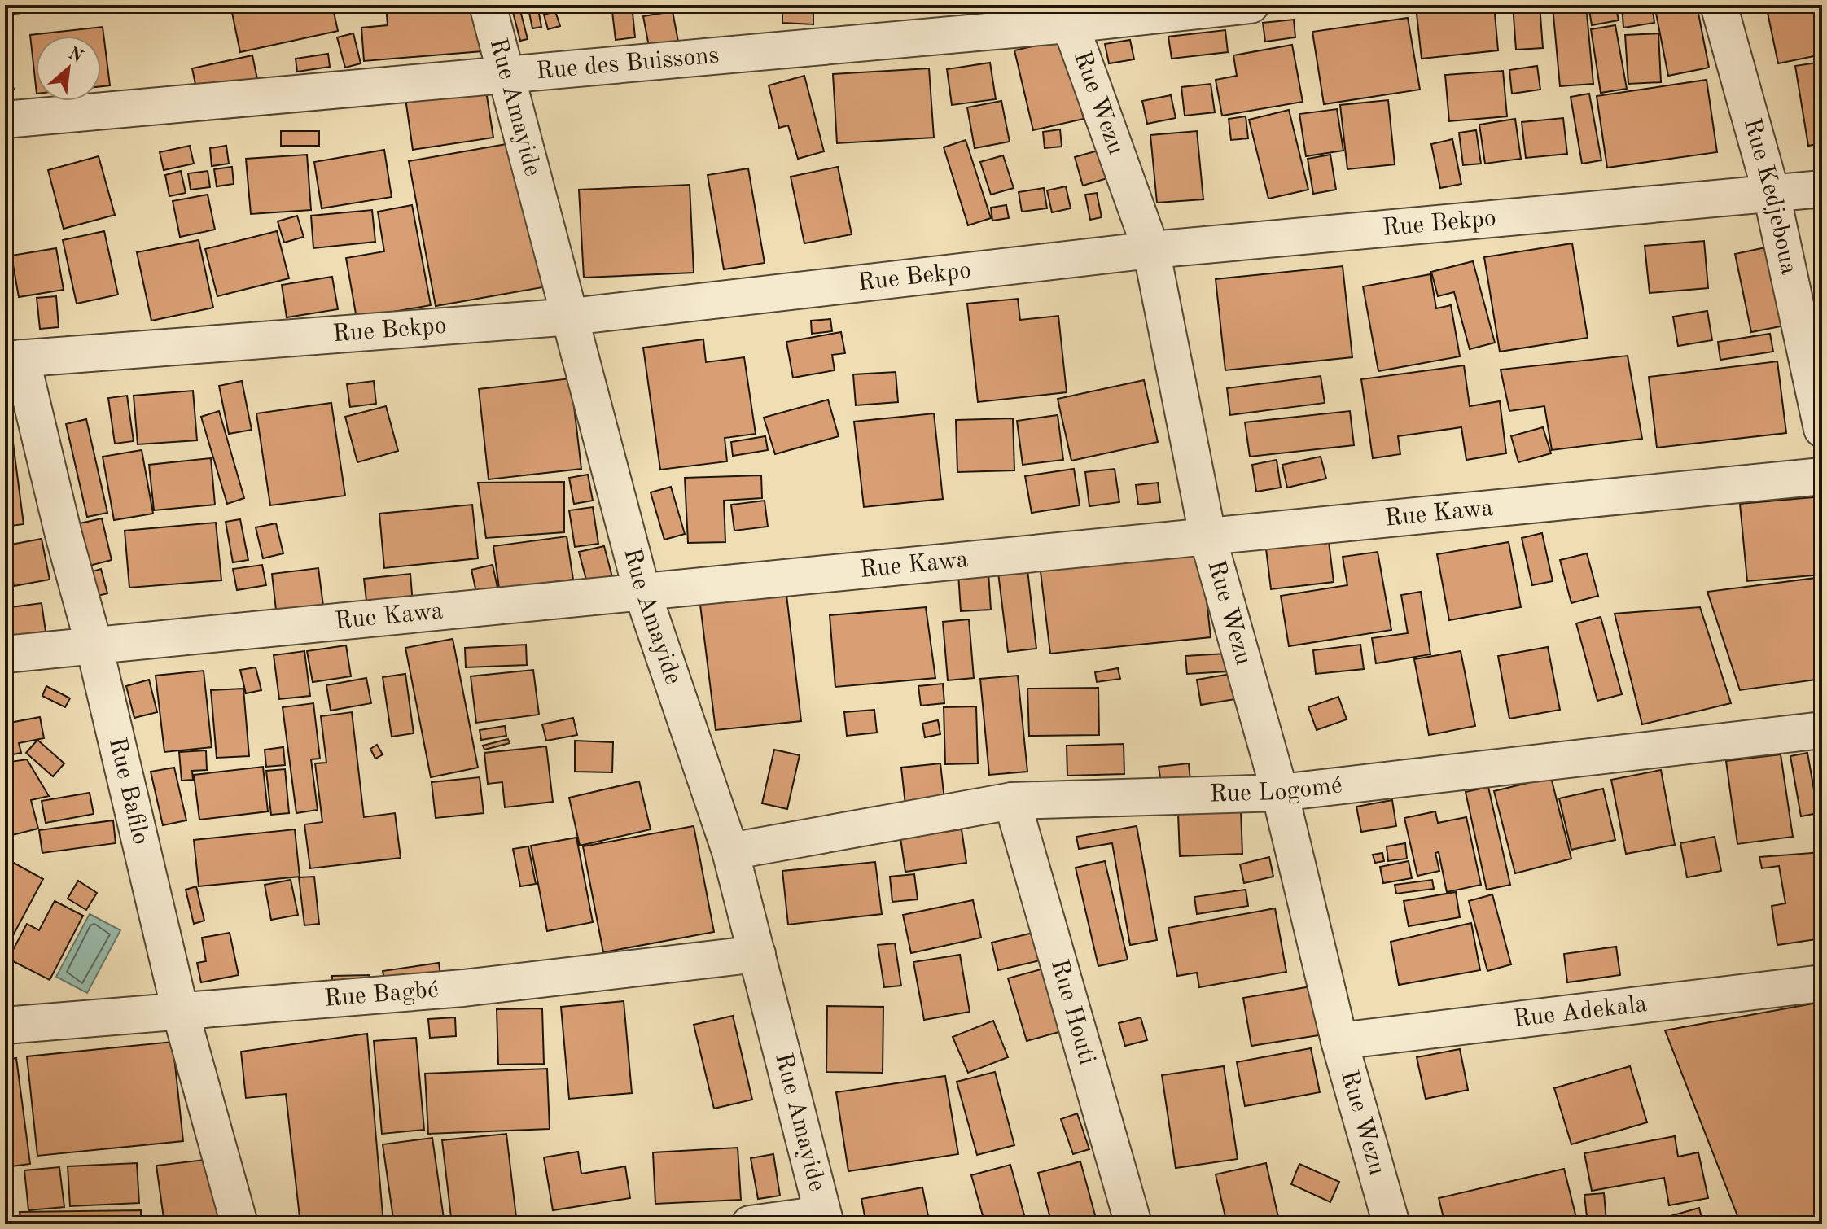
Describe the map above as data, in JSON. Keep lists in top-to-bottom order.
{
  "streets": {
    "street": [
      "Rue des Buissons",
      "Rue Wezu",
      "Rue Amayide",
      "Rue Kedjeboua",
      "Rue Bekpo",
      "Rue Kawa",
      "Rue Logomé",
      "Rue Bafilo",
      "Rue Bagbé",
      "Rue Houti",
      "Rue Adekala"
    ]
  },
  "crossings": [
    ["Rue des Buissons", "Rue Wezu"],
    ["Rue des Buissons", "Rue Amayide"],
    ["Rue Wezu", "Rue Bekpo"],
    ["Rue Wezu", "Rue Kawa"],
    ["Rue Wezu", "Rue Logomé"],
    ["Rue Wezu", "Rue Adekala"],
    ["Rue Amayide", "Rue Bekpo"],
    ["Rue Amayide", "Rue Kawa"],
    ["Rue Amayide", "Rue Logomé"],
    ["Rue Amayide", "Rue Bagbé"],
    ["Rue Kedjeboua", "Rue Bekpo"],
    ["Rue Bekpo", "Rue Bafilo"],
    ["Rue Kawa", "Rue Bafilo"],
    ["Rue Logomé", "Rue Houti"],
    ["Rue Bafilo", "Rue Bagbé"]
  ],
  "north": "top right"
}
